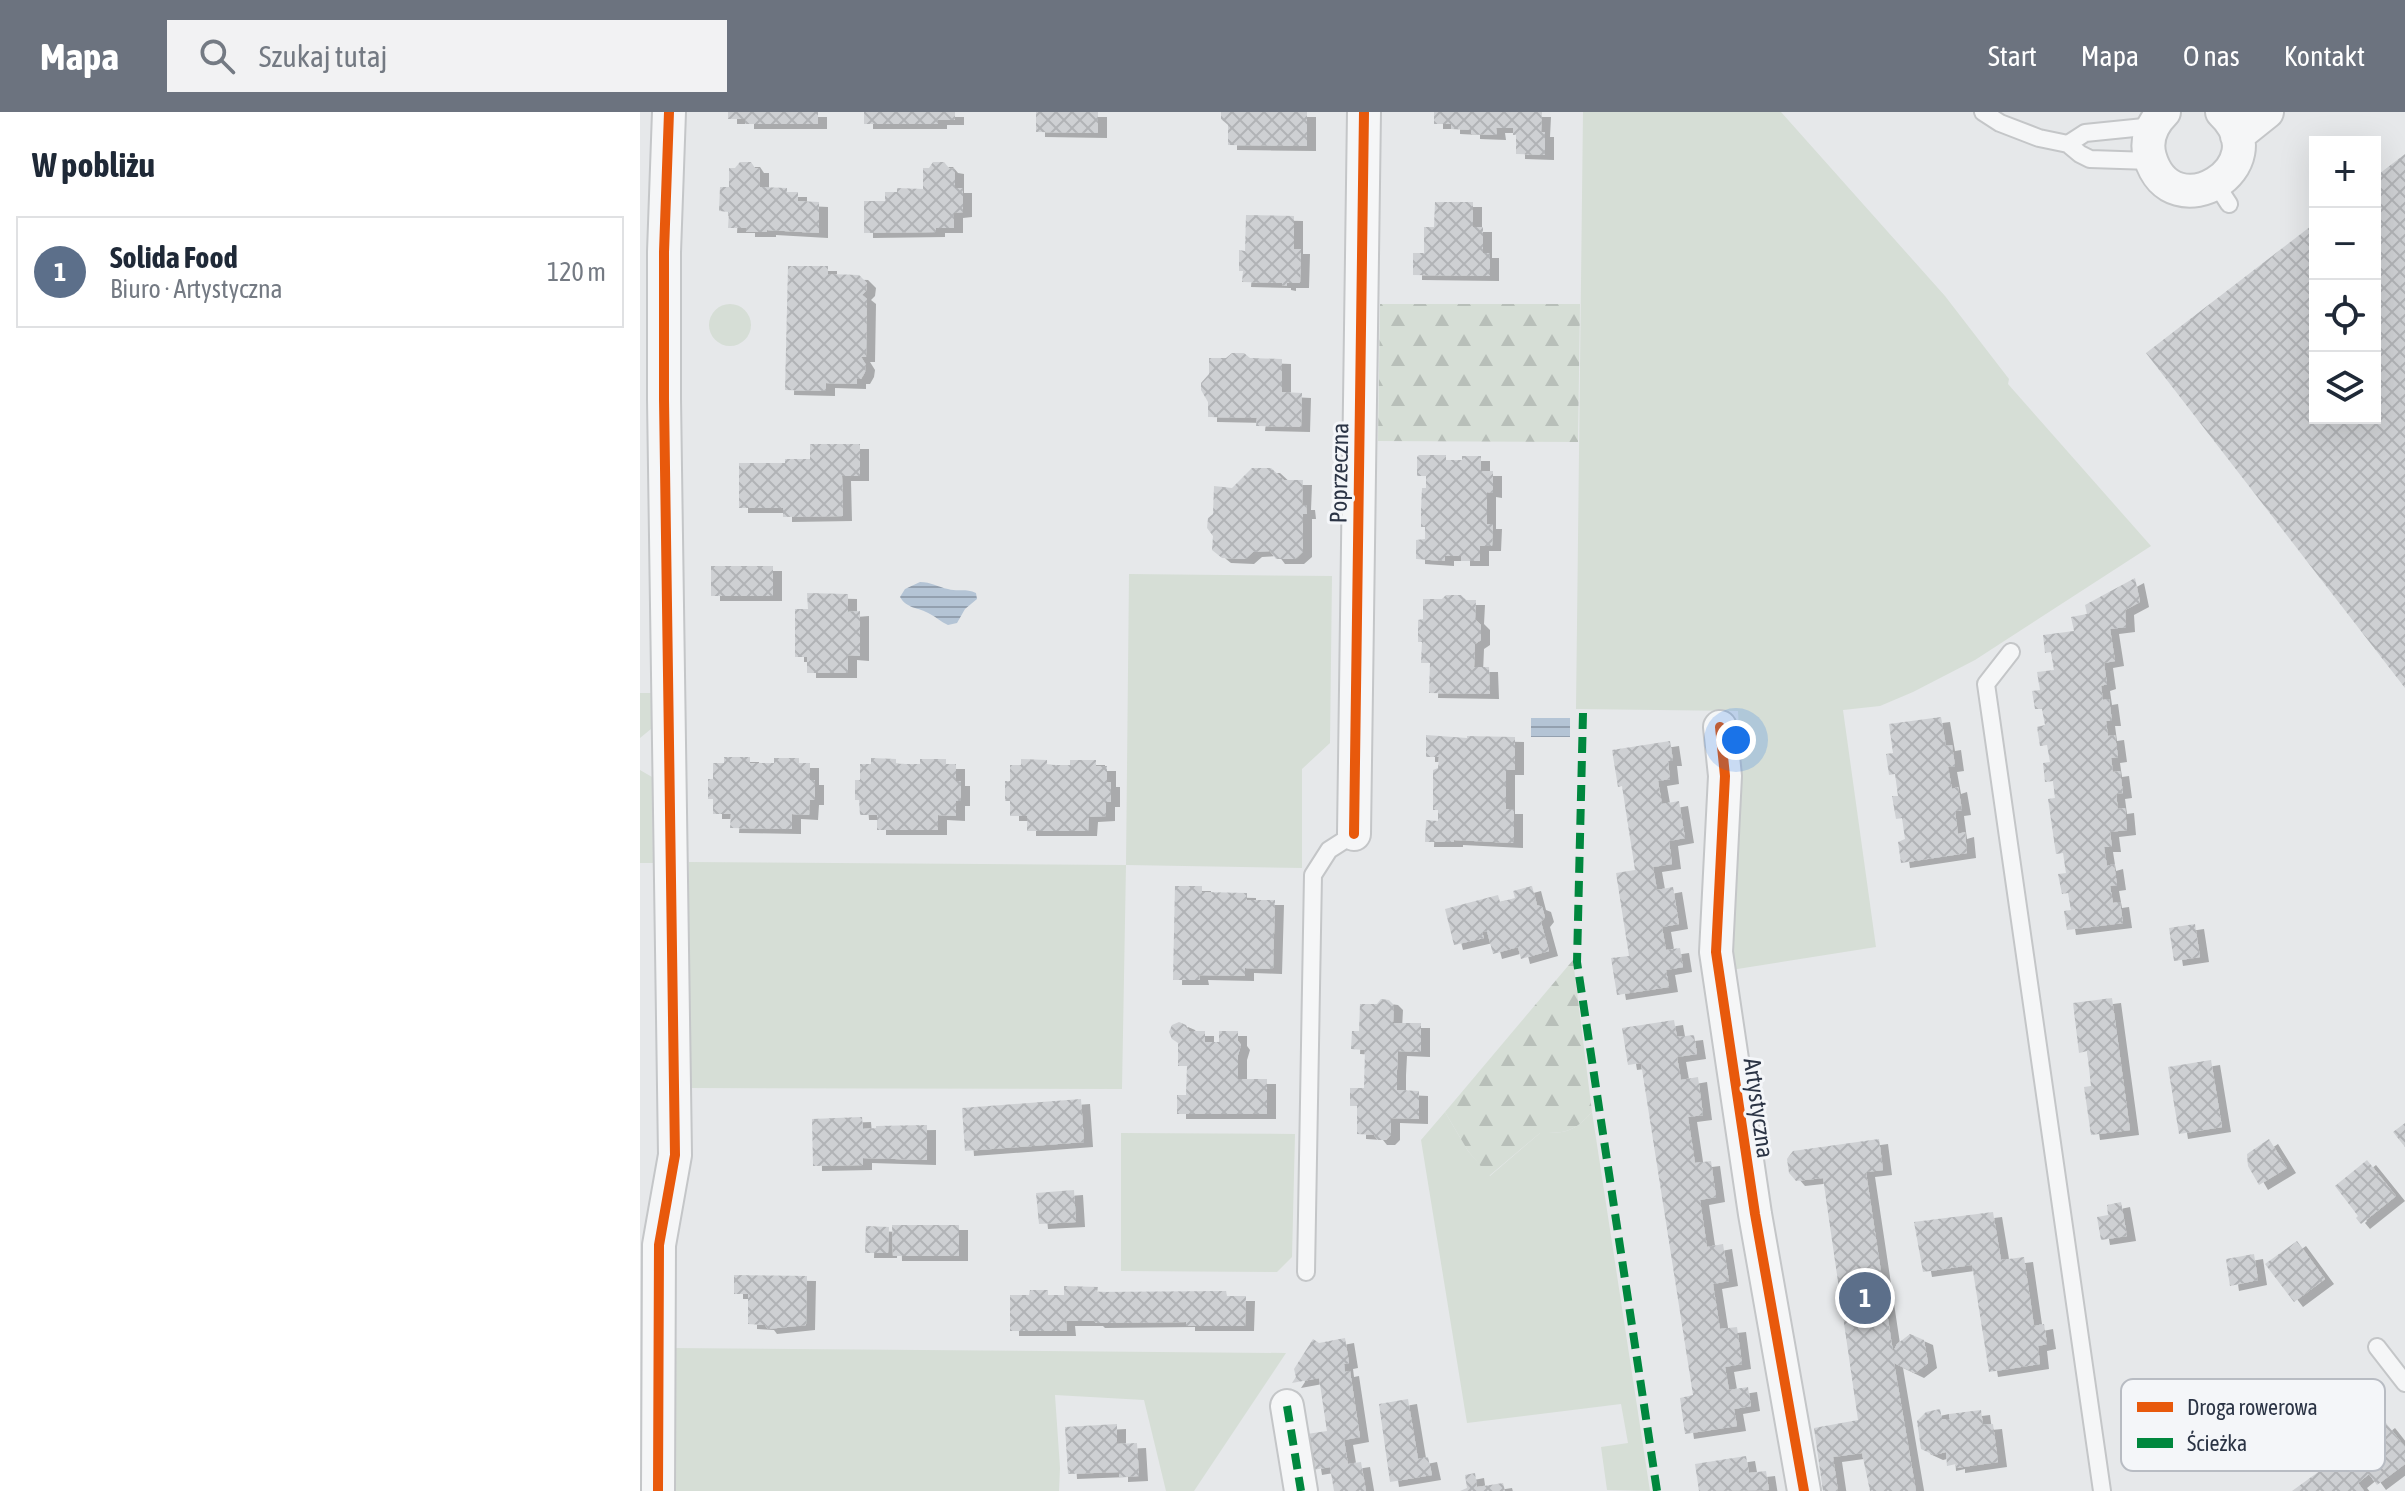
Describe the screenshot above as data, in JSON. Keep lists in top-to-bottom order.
{
  "streets": {
    "street": ["Poprzeczna", "Artystyczna"]
  },
  "legend": ["Droga rowerowa", "Ścieżka"],
  "page": {
    "header": "Mapa",
    "search": "Szukaj tutaj",
    "nav": [
      "Start",
      "Mapa",
      "O nas",
      "Kontakt"
    ],
    "heading": "W pobliżu",
    "map_buttons": ["+", "−"],
    "list": [
      {
        "mark": "1",
        "name": "Solida Food",
        "note": "Biuro · Artystyczna",
        "value": "120 m"
      }
    ],
    "pins": "1"
  }
}
